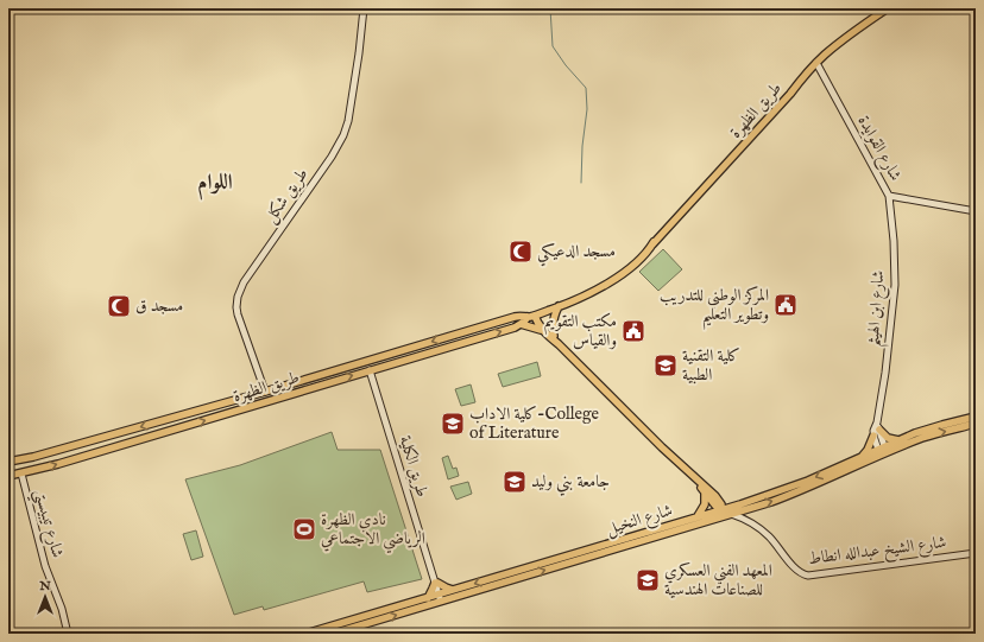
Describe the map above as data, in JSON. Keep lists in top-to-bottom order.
{
  "streets": {
    "main road": [
      "طريق الظهرة",
      "شارع القوايدة",
      "طريق شكل",
      "شارع ابن الهيثم",
      "طريق الكلية",
      "شارع النخيل",
      "شارع تيبيستي",
      "شارع الشيخ عبدالله انطاط"
    ]
  },
  "crossings": [
    ["طريق الظهرة", "شارع القوايدة"],
    ["طريق الظهرة", "طريق شكل"],
    ["طريق الظهرة", "طريق الكلية"],
    ["طريق الظهرة", "شارع تيبيستي"],
    ["طريق الظهرة", "شارع الشيخ عبدالله انطاط"],
    ["شارع القوايدة", "شارع ابن الهيثم"],
    ["طريق الكلية", "شارع النخيل"],
    ["شارع النخيل", "شارع الشيخ عبدالله انطاط"]
  ],
  "districts": ["اللوام"],
  "places": {
    "mosque": ["مسجد الدعيكي", "مسجد ق"],
    "public building": ["المركز الوطني للتدريب وتطوير التعليم", "مكتب التقويم والقياس"],
    "school or university": [
      "كلية التقنية الطبية",
      "كلية الاداب-College of Literature",
      "جامعة بني وليد",
      "المعهد الفني العسكري للصناعات الهندسية"
    ],
    "sports": ["نادي الظهرة الرياضي الاجتماعي"]
  },
  "north": "top"
}
